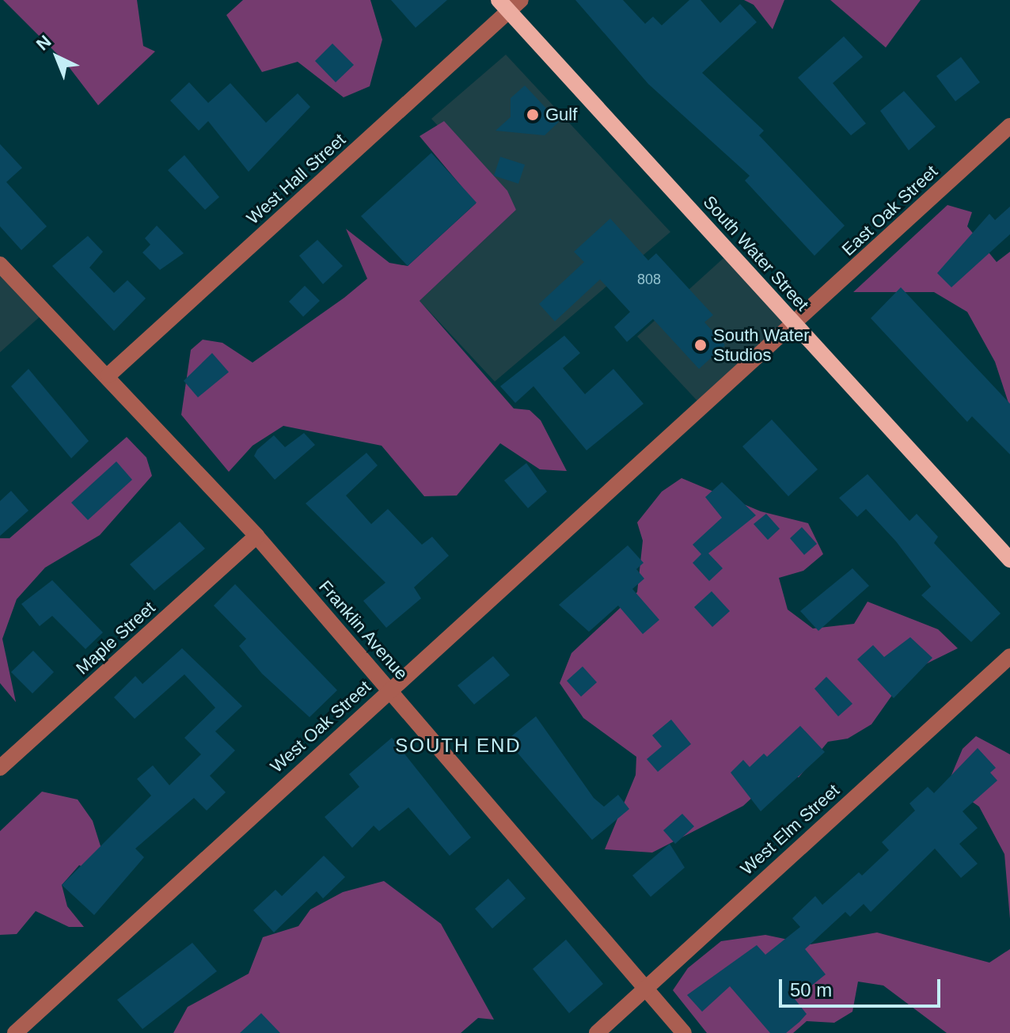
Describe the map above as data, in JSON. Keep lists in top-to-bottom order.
{
  "streets": {
    "main road": ["South Water Street"],
    "street": [
      "West Hall Street",
      "East Oak Street",
      "Franklin Avenue",
      "Maple Street",
      "West Oak Street",
      "West Elm Street"
    ]
  },
  "crossings": [
    ["West Hall Street", "South Water Street"],
    ["West Hall Street", "Franklin Avenue"],
    ["East Oak Street", "South Water Street"],
    ["East Oak Street", "West Oak Street"],
    ["South Water Street", "West Oak Street"],
    ["Franklin Avenue", "Maple Street"],
    ["Franklin Avenue", "West Oak Street"],
    ["Franklin Avenue", "West Elm Street"]
  ],
  "districts": ["SOUTH END"],
  "places": ["Gulf", "South Water Studios"],
  "house_numbers": ["808"],
  "scale_bar": "50 m",
  "north": "top left"
}
